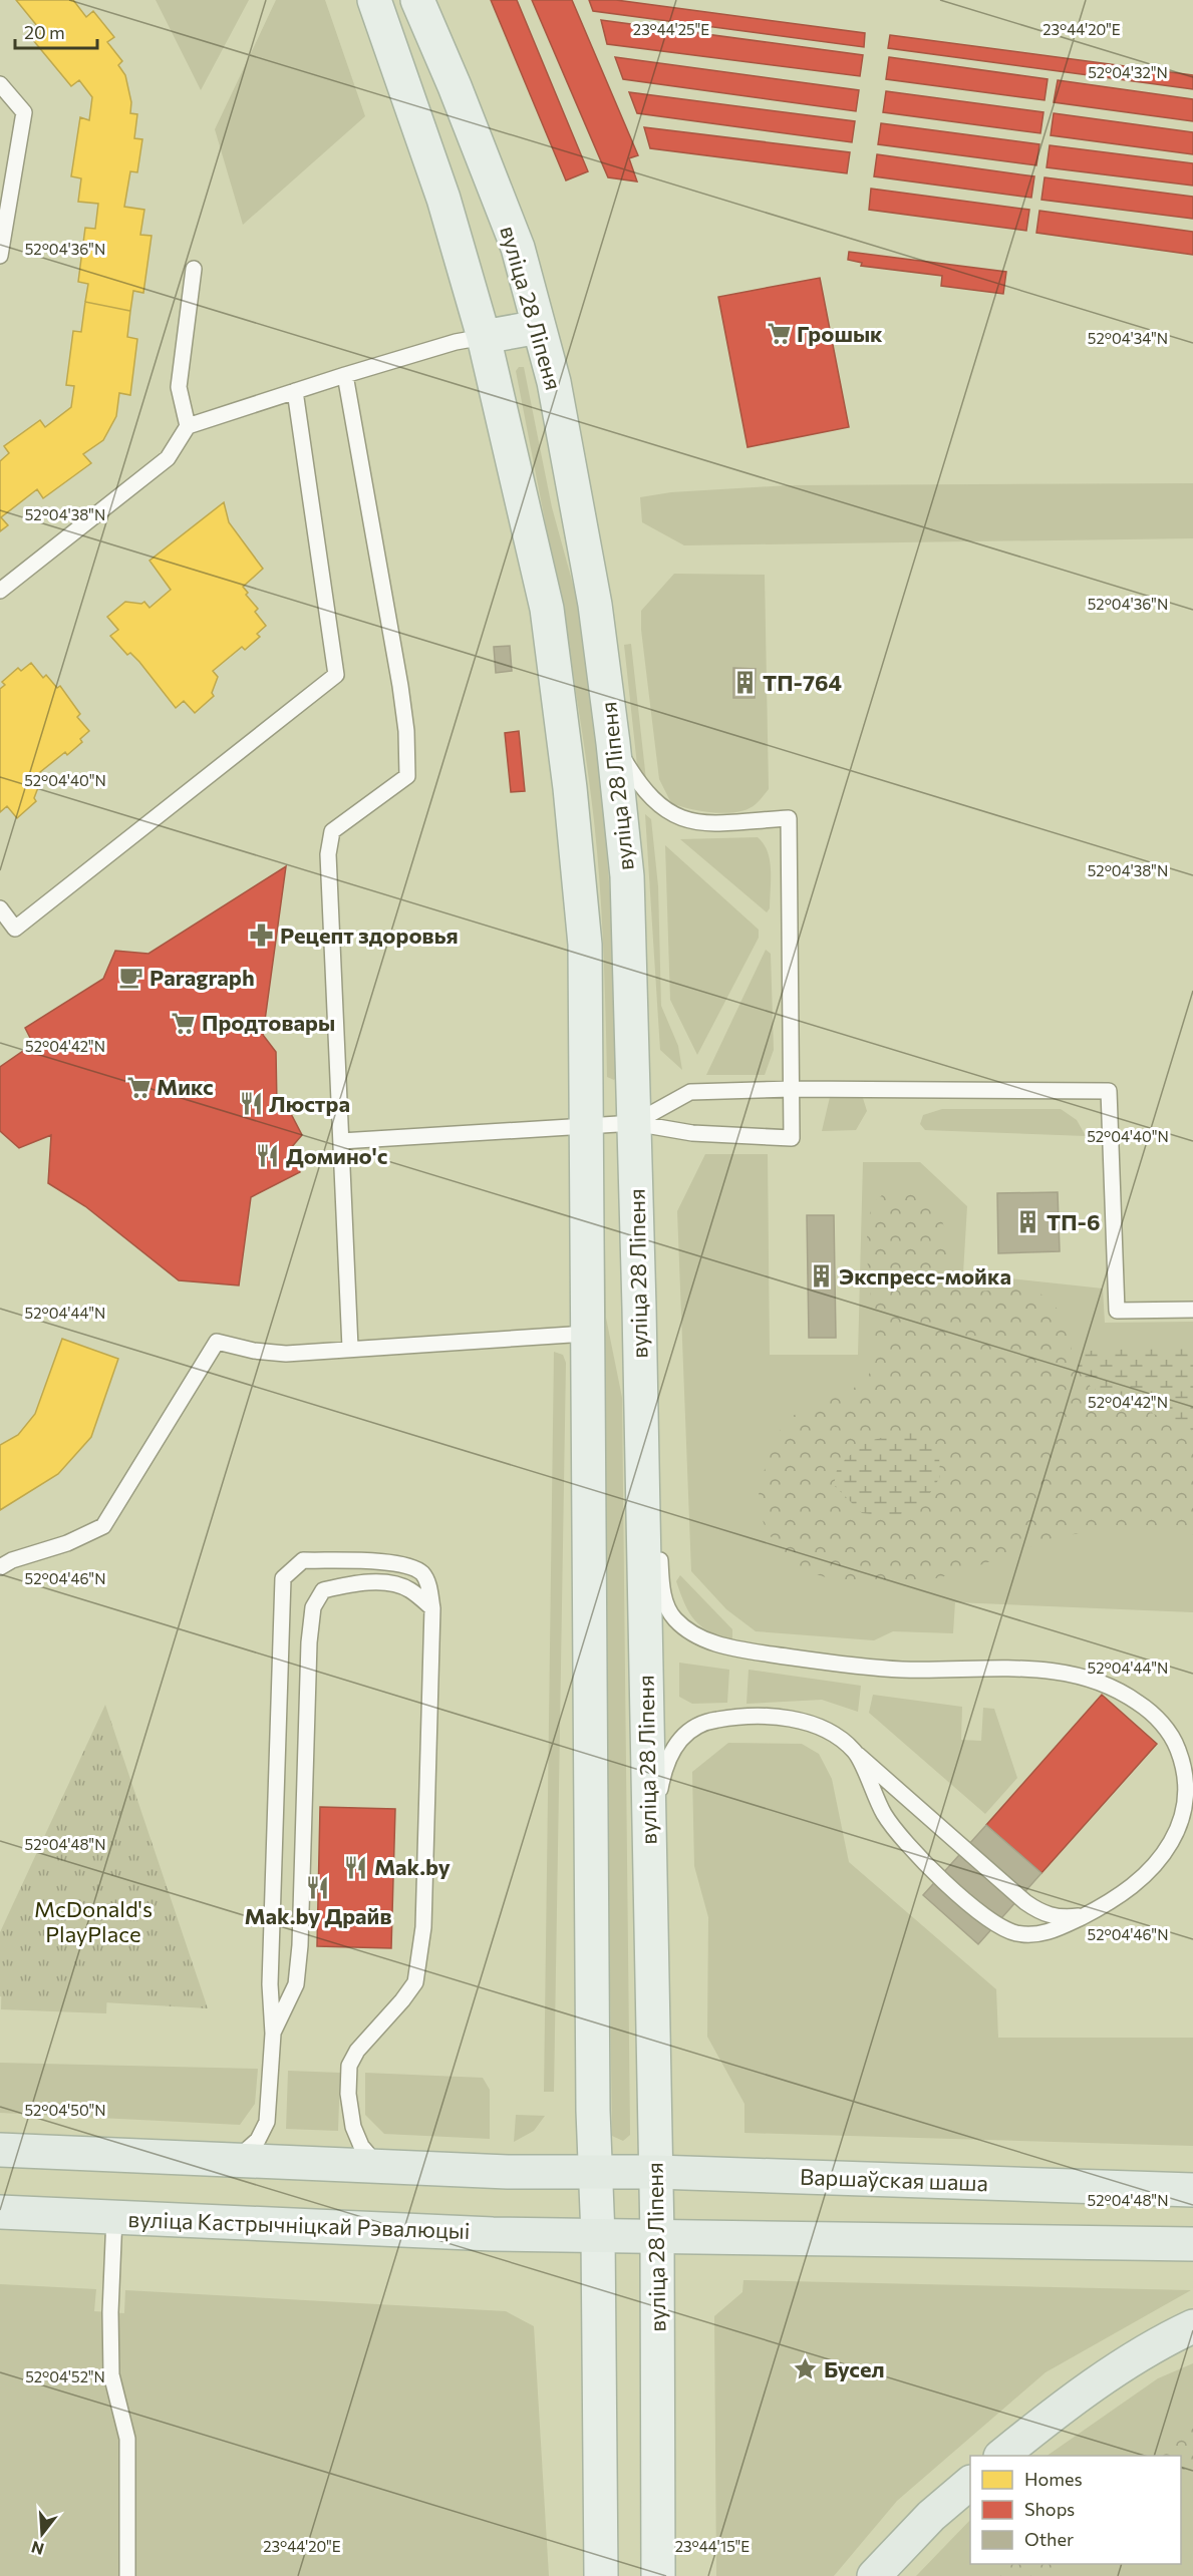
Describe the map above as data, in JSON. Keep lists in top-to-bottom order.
{
  "streets": {
    "highway": ["Варшаўская шаша", "вуліца Кастрычніцкай Рэвалюцыі"],
    "main road": ["вуліца 28 Ліпеня"]
  },
  "crossings": [
    ["вуліца 28 Ліпеня", "Варшаўская шаша"],
    ["вуліца 28 Ліпеня", "вуліца Кастрычніцкай Рэвалюцыі"]
  ],
  "parks": ["McDonald's PlayPlace"],
  "places": {
    "supermarket": ["Грошык", "Продтовары", "Микс"],
    "building": ["ТП-764", "ТП-6", "Экспресс-мойка"],
    "pharmacy": ["Рецепт здоровья"],
    "cafe": ["Paragraph"],
    "restaurant": [
      "Люстра",
      "Домино'c",
      "Mak.by",
      "Маk.by Драйв"
    ],
    "place": ["Бусел"]
  },
  "legend": ["Homes", "Shops", "Other"],
  "scale_bar": "20 m",
  "north": "bottom",
  "coordinates": [
    "23°44'25\"E",
    "23°44'20\"E",
    "52°04'32\"N",
    "52°04'36\"N",
    "52°04'34\"N",
    "52°04'38\"N",
    "52°04'40\"N",
    "52°04'42\"N",
    "52°04'44\"N",
    "52°04'46\"N",
    "52°04'48\"N",
    "52°04'50\"N",
    "52°04'52\"N",
    "23°44'15\"E"
  ]
}
